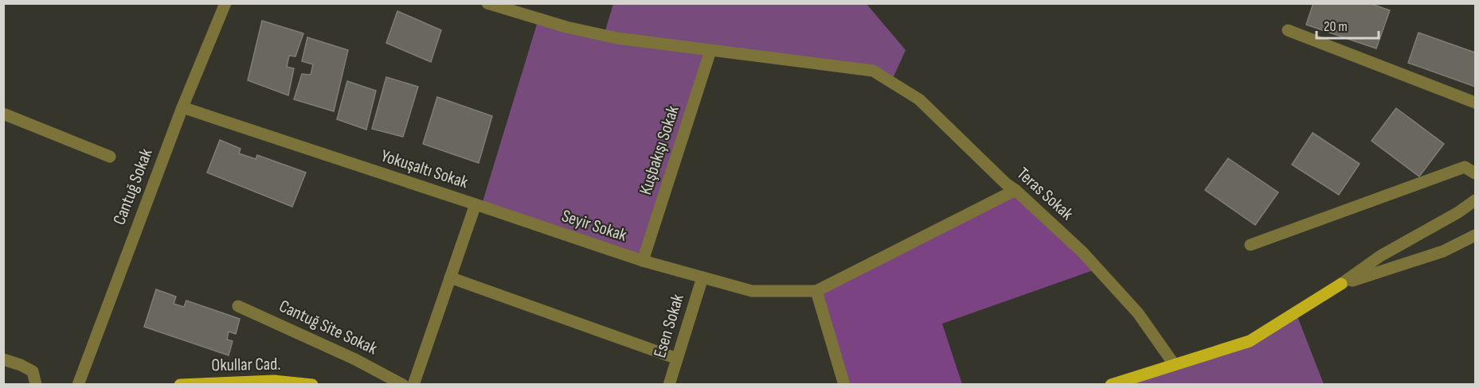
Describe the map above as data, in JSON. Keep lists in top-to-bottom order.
{
  "streets": {
    "main road": ["Okullar Cad."],
    "street": [
      "Kuşbakışı Sokak",
      "Yokuşaltı Sokak",
      "Cantuğ Sokak",
      "Teras Sokak",
      "Seyir Sokak",
      "Esen Sokak",
      "Cantuğ Site Sokak"
    ]
  },
  "crossings": [
    ["Kuşbakışı Sokak", "Teras Sokak"],
    ["Kuşbakışı Sokak", "Seyir Sokak"],
    ["Yokuşaltı Sokak", "Cantuğ Sokak"],
    ["Yokuşaltı Sokak", "Seyir Sokak"],
    ["Seyir Sokak", "Esen Sokak"]
  ],
  "scale_bar": "20 m"
}
